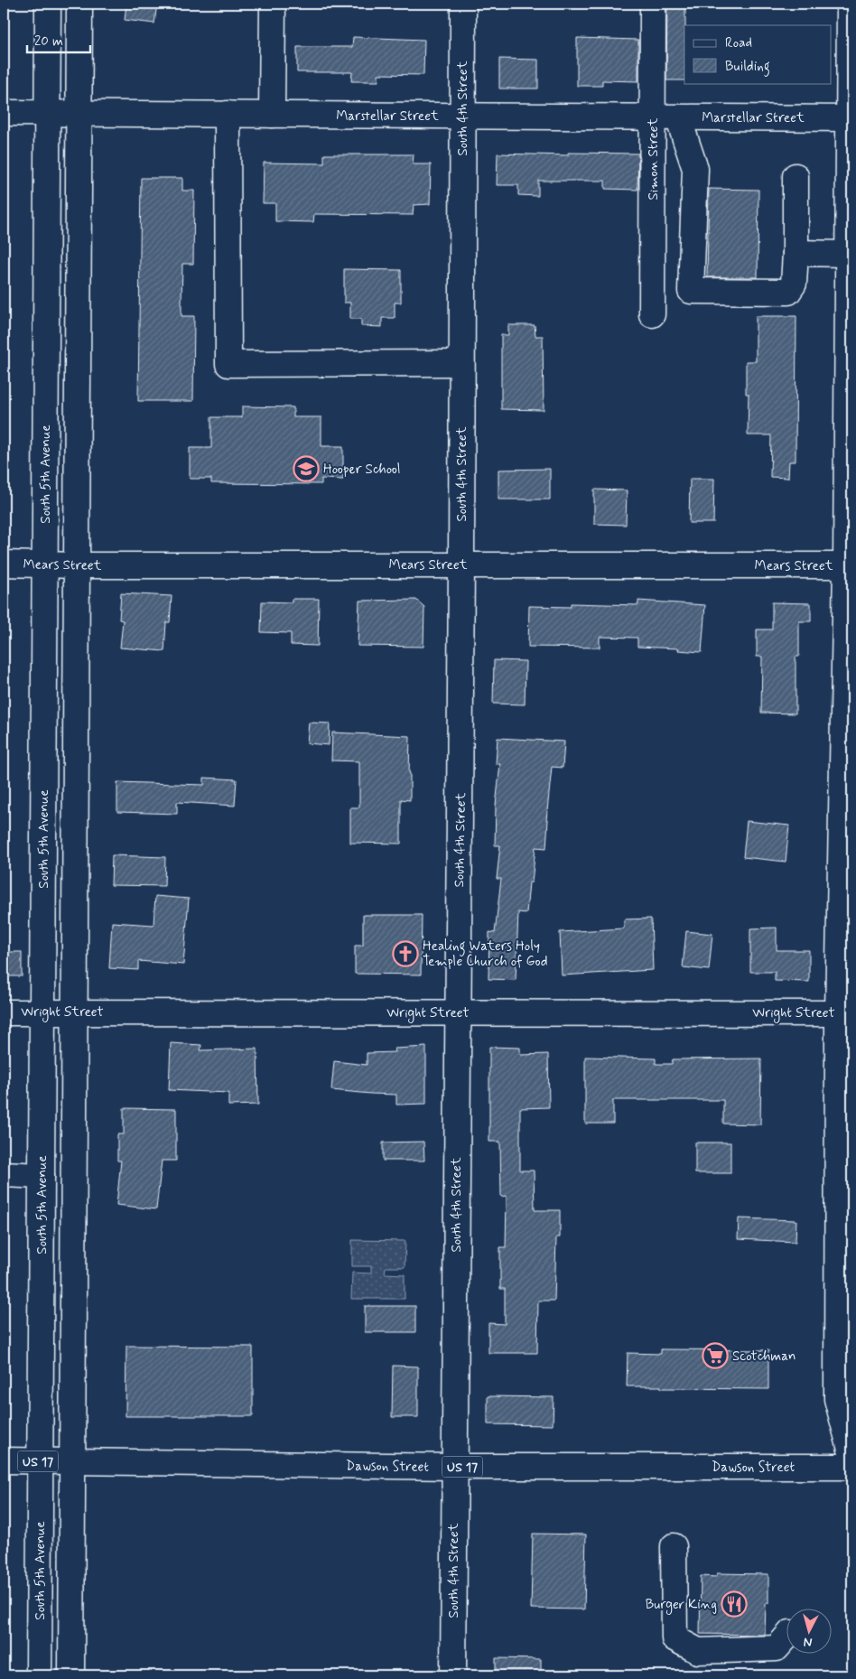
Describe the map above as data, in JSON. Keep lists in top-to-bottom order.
{
  "streets": {
    "main road": [
      "South 4th Street",
      "Marstellar Street",
      "Simon Street",
      "South 5th Avenue",
      "Mears Street",
      "Wright Street",
      "US 17",
      "Dawson Street"
    ]
  },
  "crossings": [
    ["South 4th Street", "Marstellar Street"],
    ["South 4th Street", "Mears Street"],
    ["South 4th Street", "Wright Street"],
    ["South 4th Street", "Dawson Street"],
    ["Marstellar Street", "Simon Street"],
    ["Marstellar Street", "South 5th Avenue"],
    ["South 5th Avenue", "Mears Street"],
    ["South 5th Avenue", "Wright Street"],
    ["South 5th Avenue", "Dawson Street"]
  ],
  "places": {
    "school or university": ["Hooper School"],
    "church": ["Healing Waters Holy Temple Church of God"],
    "supermarket": ["Scotchman"],
    "restaurant": ["Burger King"]
  },
  "legend": ["Road", "Building"],
  "scale_bar": "20 m",
  "north": "bottom"
}
